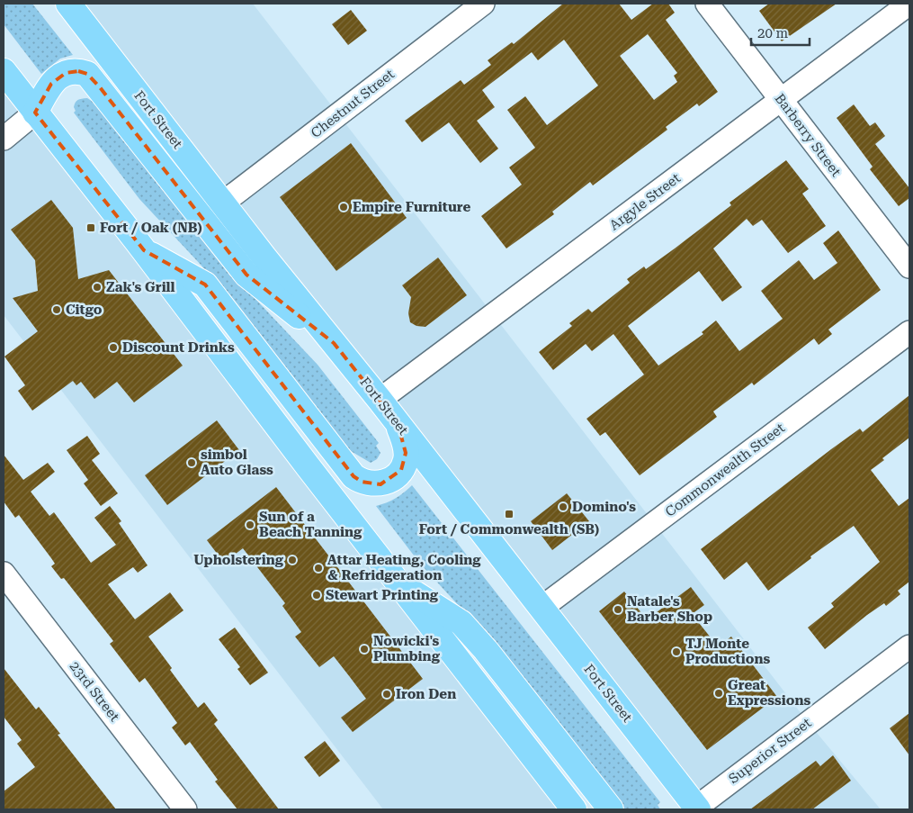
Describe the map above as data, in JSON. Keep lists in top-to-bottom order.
{
  "streets": {
    "main road": ["Fort Street"],
    "street": [
      "Chestnut Street",
      "Barberry Street",
      "Argyle Street",
      "Commonwealth Street",
      "23rd Street",
      "Superior Street"
    ]
  },
  "crossings": [
    ["Chestnut Street", "Fort Street"],
    ["Fort Street", "Argyle Street"],
    ["Fort Street", "Commonwealth Street"],
    ["Fort Street", "Superior Street"],
    ["Barberry Street", "Argyle Street"]
  ],
  "places": {
    "other": [
      "Empire Furniture",
      "Zak's Grill",
      "Citgo",
      "Discount Drinks",
      "simbol Auto Glass",
      "Domino's",
      "Sun of a Beach Tanning",
      "Upholstering",
      "Attar Heating, Cooling & Refridgeration",
      "Stewart Printing",
      "Natale's Barber Shop",
      "Nowicki's Plumbing",
      "TJ Monte Productions",
      "Great Expressions",
      "Iron Den"
    ],
    "transit": ["Fort / Oak (NB)", "Fort / Commonwealth (SB)"]
  },
  "scale_bar": "20 m"
}
